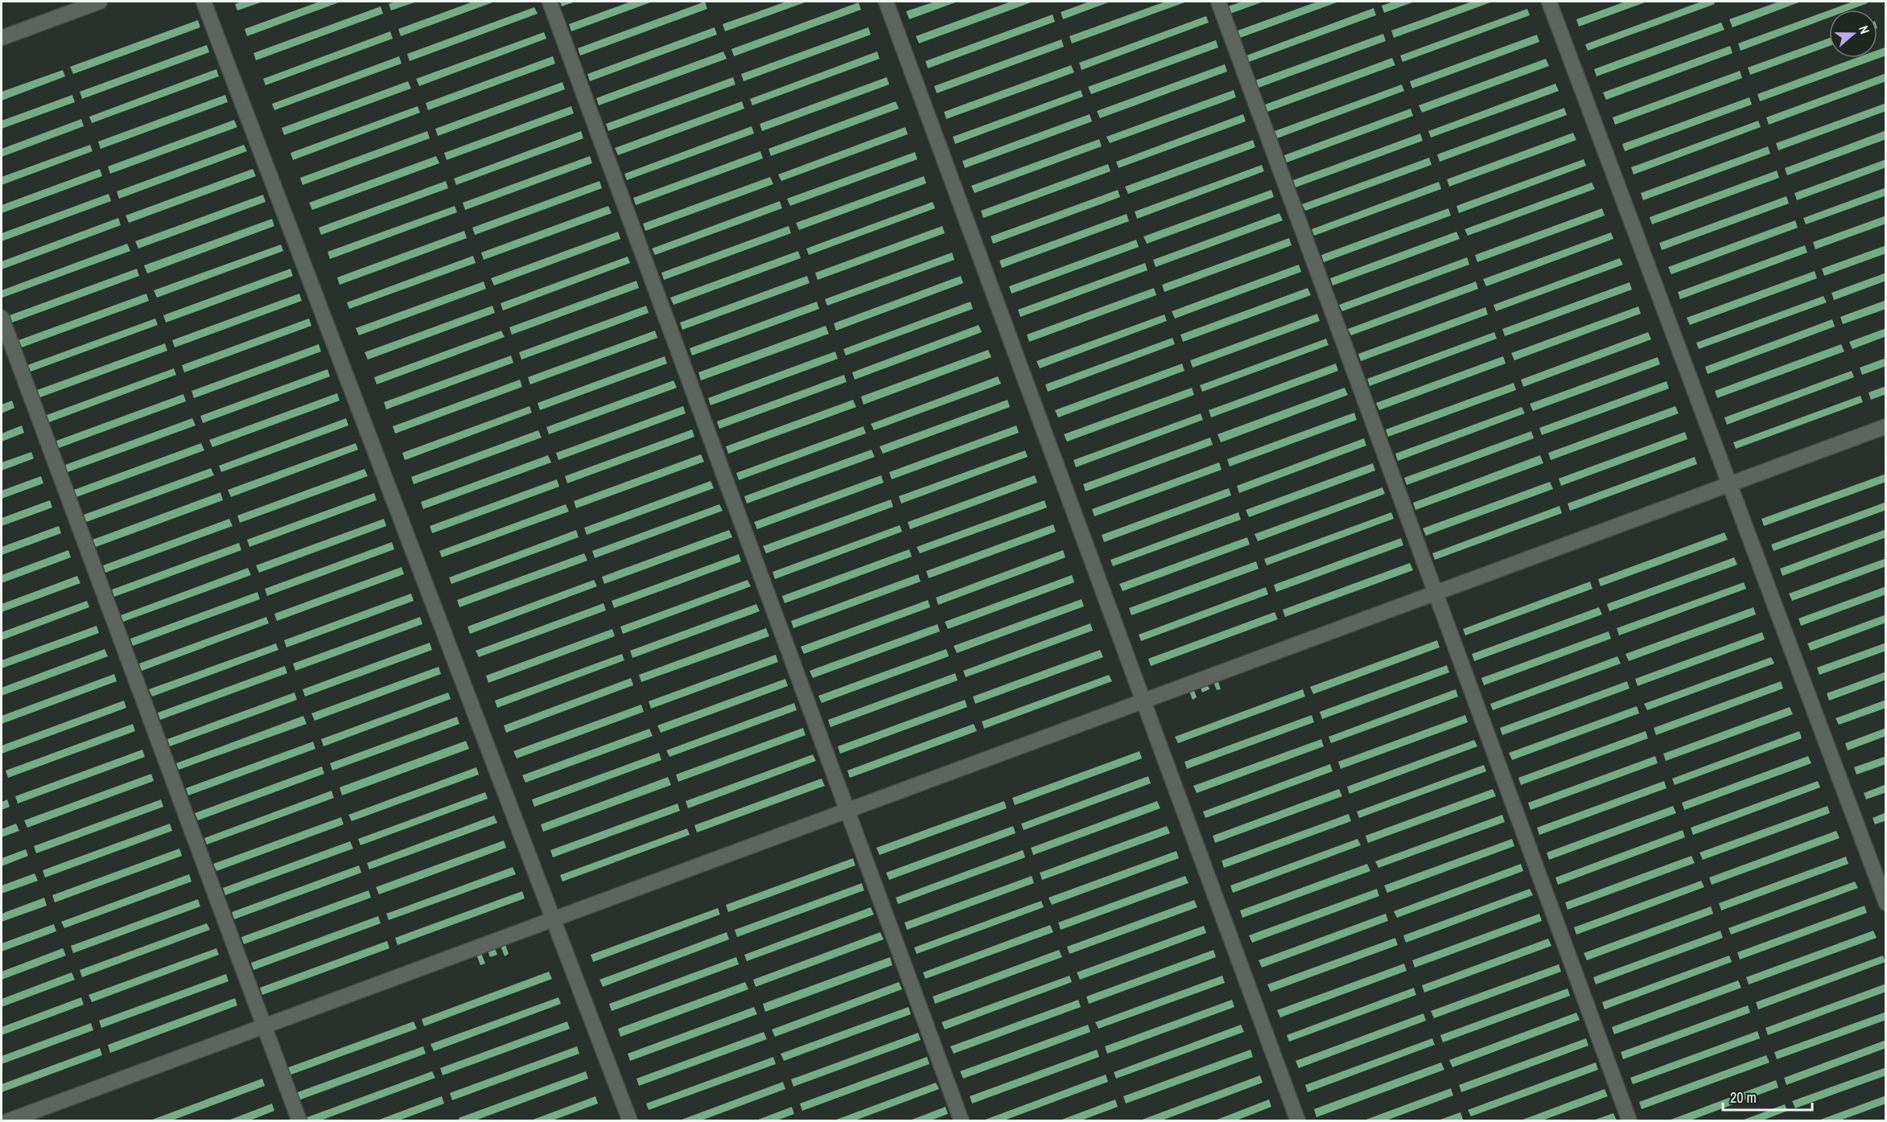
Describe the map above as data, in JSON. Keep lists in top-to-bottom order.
{
  "scale_bar": "20 m",
  "north": "right"
}
